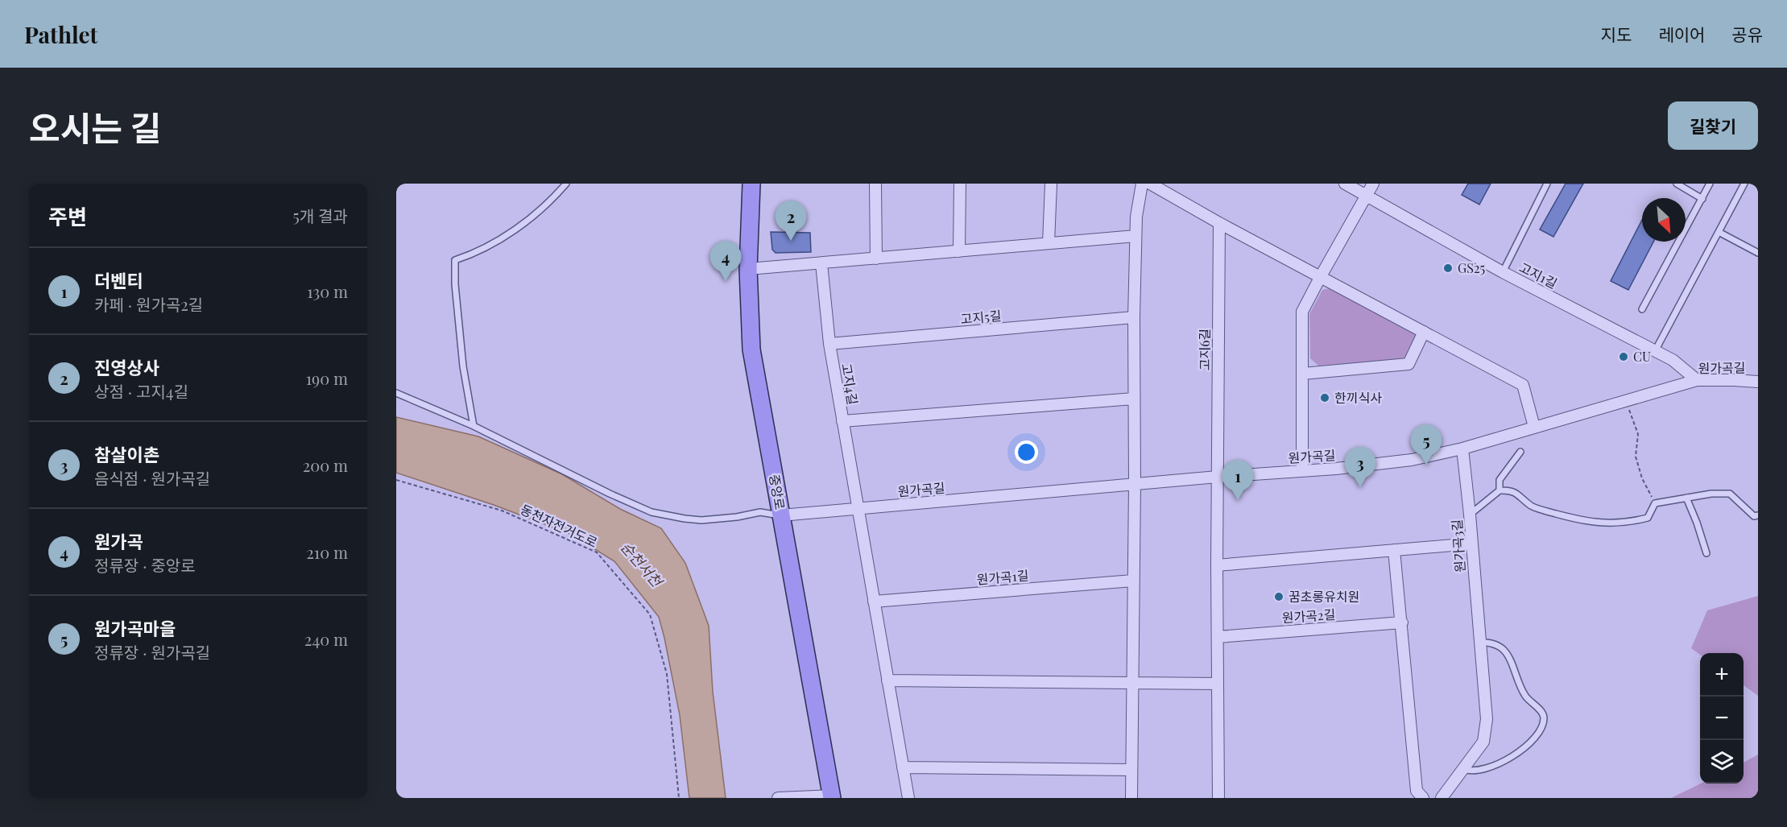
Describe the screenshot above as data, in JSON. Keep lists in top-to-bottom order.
{
  "streets": {
    "main road": ["중앙로"],
    "street": [
      "고지1길",
      "고지5길",
      "고지6길",
      "원가곡길",
      "고지4길",
      "원가곡3길",
      "원가곡1길",
      "원가곡2길"
    ],
    "path": ["동천자전거도로"]
  },
  "crossings": [
    ["고지1길", "원가곡길"],
    ["고지5길", "고지4길"],
    ["고지6길", "원가곡길"],
    ["원가곡길", "고지4길"],
    ["원가곡길", "중앙로"],
    ["원가곡길", "원가곡3길"]
  ],
  "water": ["순천서천"],
  "places": [
    "GS25",
    "CU",
    "한끼식사",
    "꿈초롱유치원"
  ],
  "north": "bottom right",
  "page": {
    "header": "Pathlet",
    "nav": ["지도", "레이어", "공유"],
    "title": "오시는 길",
    "buttons": "길찾기",
    "heading": ["주변", "5개 결과"],
    "pins": [
      "2",
      "4",
      "5",
      "3",
      "1"
    ],
    "list": [
      {
        "mark": "1",
        "name": "더벤티",
        "note": "카페 · 원가곡2길",
        "value": "130 m"
      },
      {
        "mark": "2",
        "name": "진영상사",
        "note": "상점 · 고지4길",
        "value": "190 m"
      },
      {
        "mark": "3",
        "name": "참살이촌",
        "note": "음식점 · 원가곡길",
        "value": "200 m"
      },
      {
        "mark": "4",
        "name": "원가곡",
        "note": "정류장 · 중앙로",
        "value": "210 m"
      },
      {
        "mark": "5",
        "name": "원가곡마을",
        "note": "정류장 · 원가곡길",
        "value": "240 m"
      }
    ],
    "map_buttons": ["+", "−"]
  }
}
